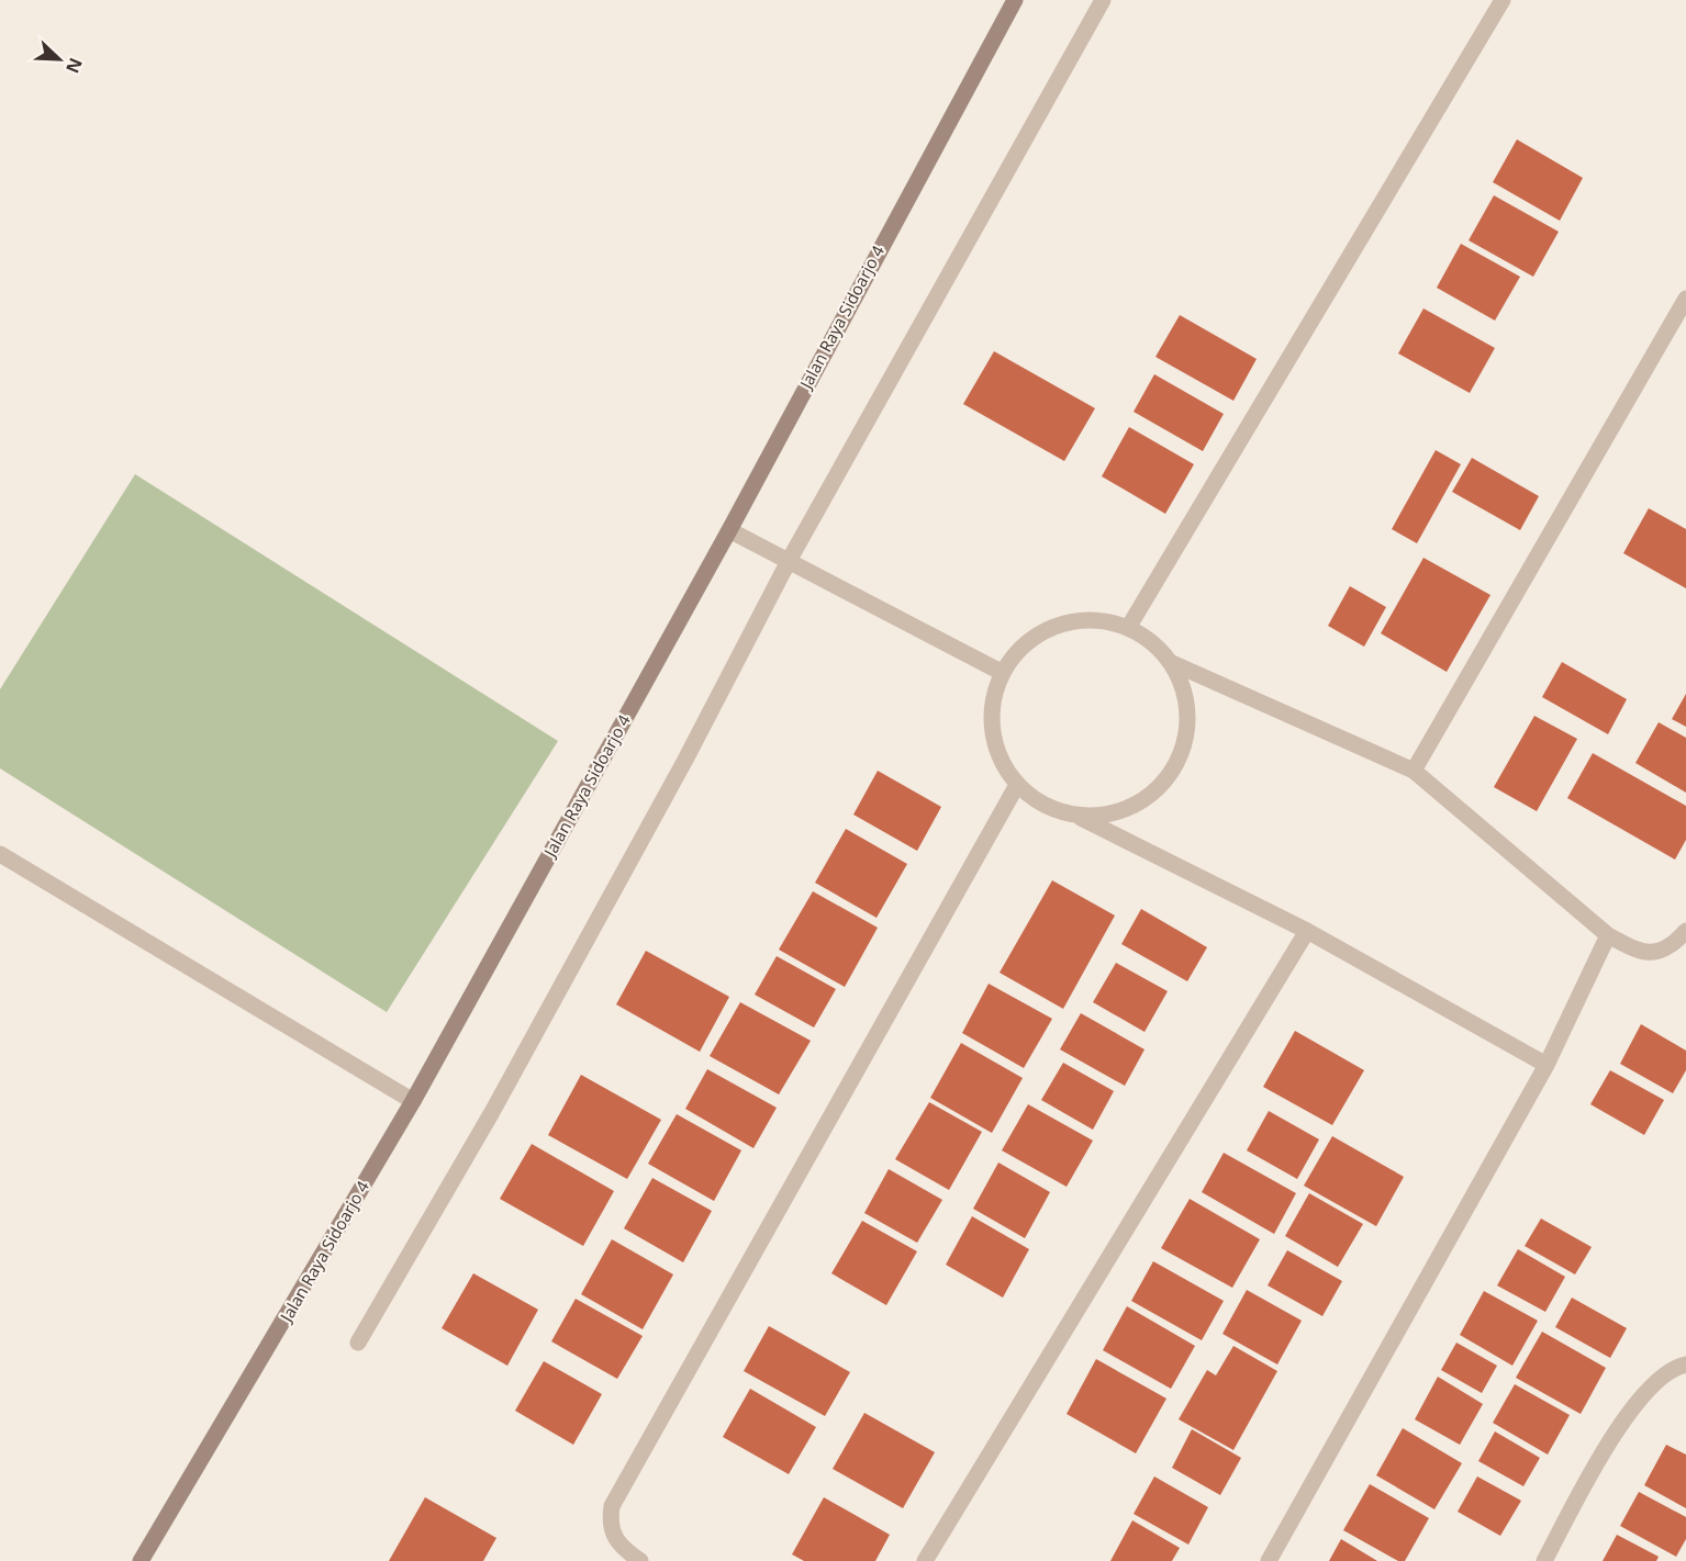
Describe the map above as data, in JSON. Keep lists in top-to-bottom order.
{
  "streets": {
    "street": ["Jalan Raya Sidoarjo 4"]
  },
  "north": "bottom right"
}
